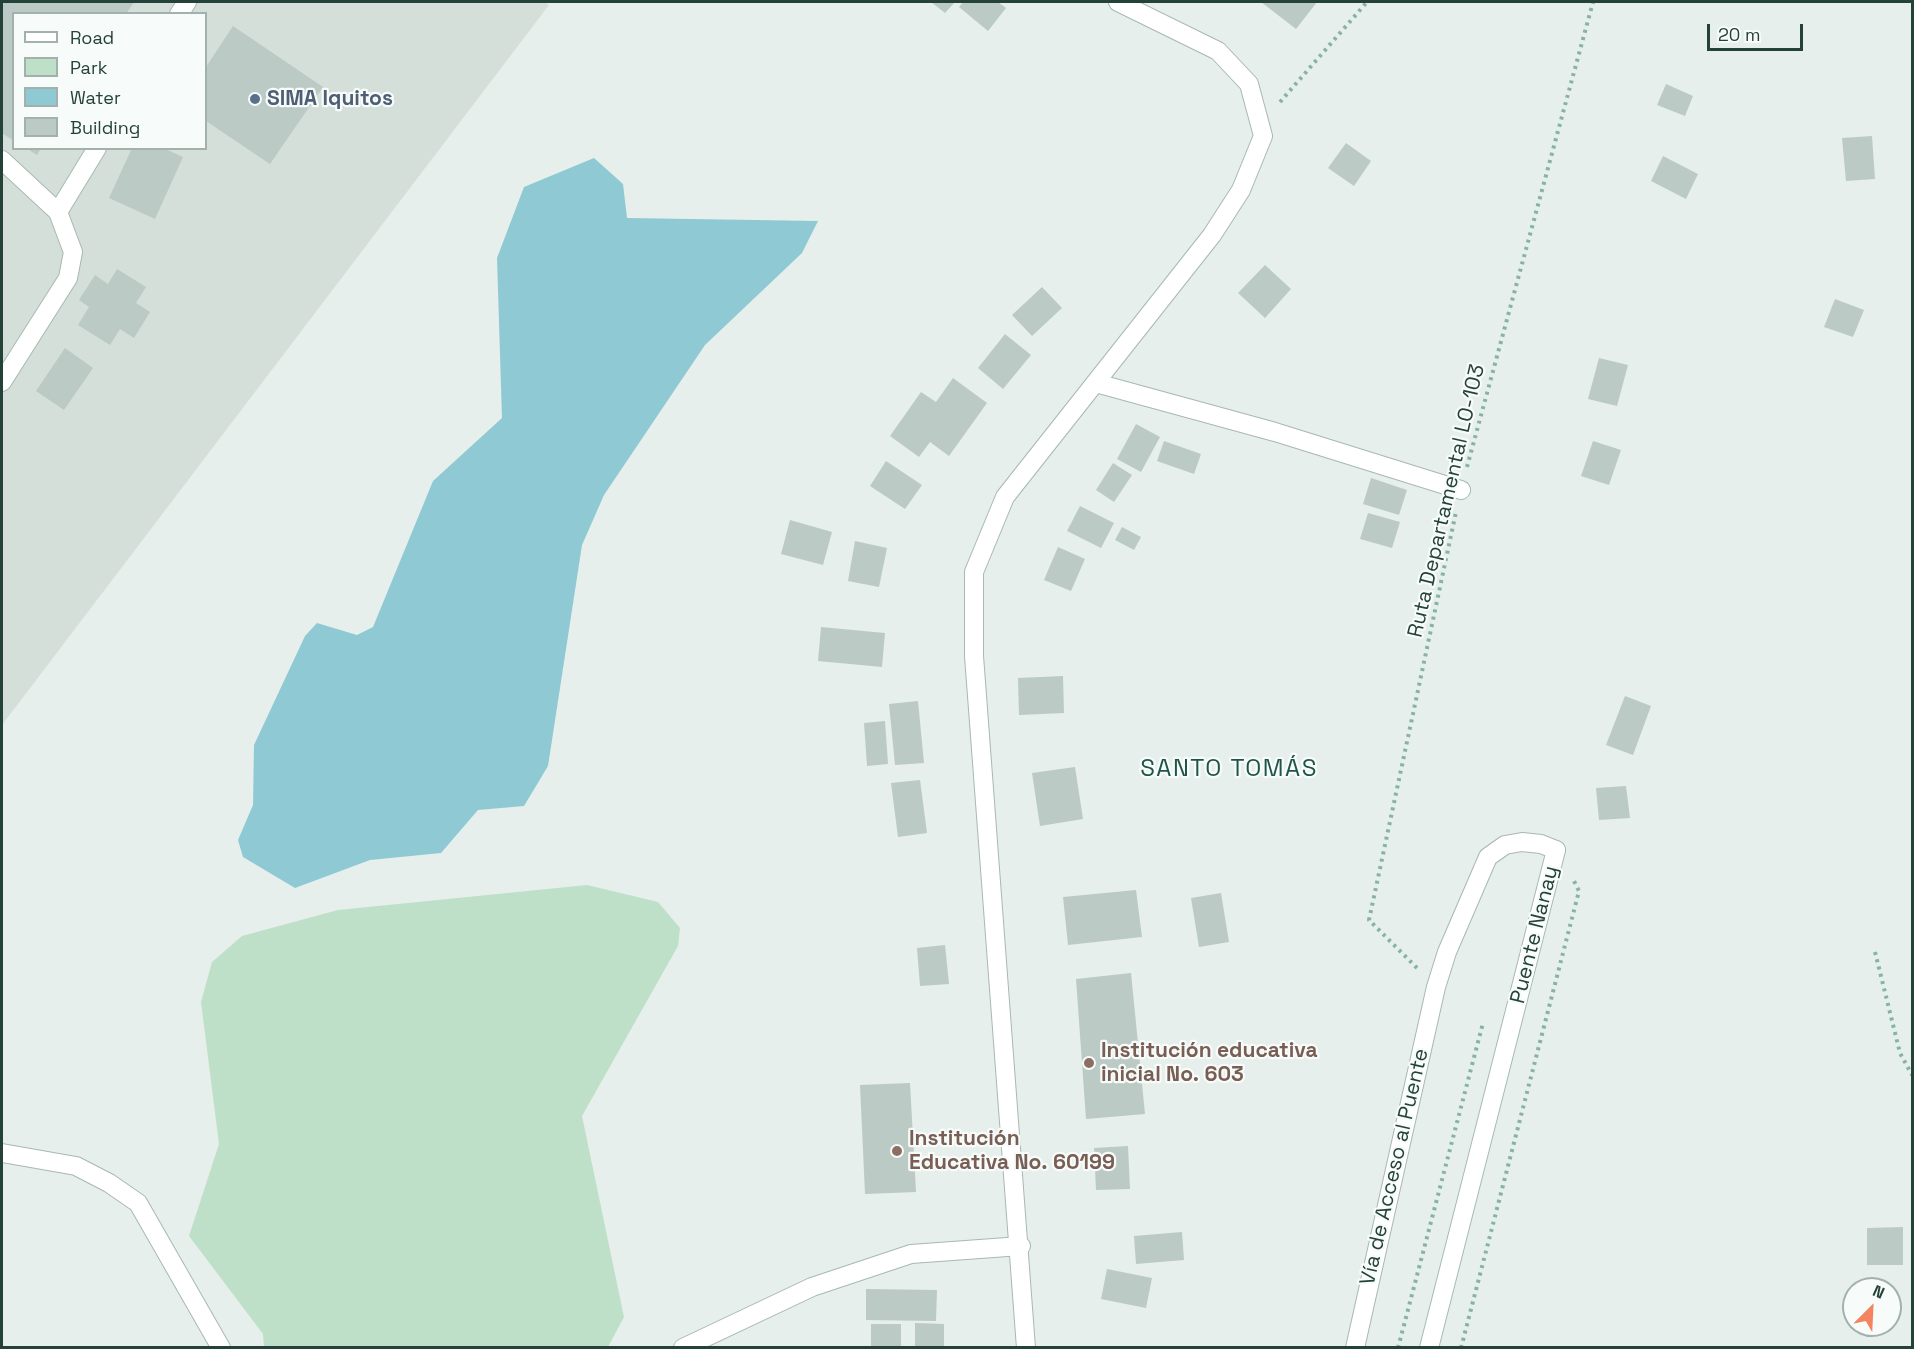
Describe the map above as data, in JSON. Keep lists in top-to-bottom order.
{
  "streets": {
    "street": ["Puente Nanay", "Vía de Acceso al Puente"],
    "path": ["Ruta Departamental LO-103"]
  },
  "crossings": [
    ["Ruta Departamental LO-103", "Vía de Acceso al Puente"],
    ["Puente Nanay", "Vía de Acceso al Puente"]
  ],
  "districts": ["SANTO TOMÁS"],
  "places": ["SIMA Iquitos", "Institución educativa inicial No. 603", "Institución Educativa No. 60199"],
  "legend": [
    "Road",
    "Park",
    "Water",
    "Building"
  ],
  "scale_bar": "20 m",
  "north": "top right"
}
